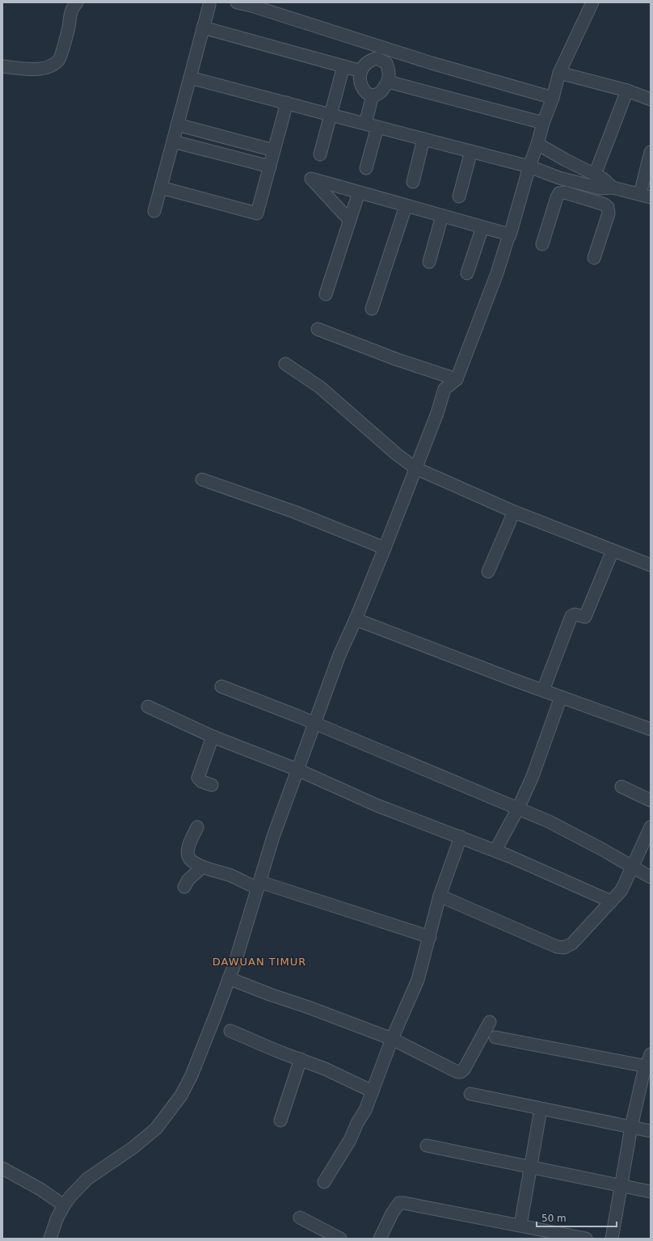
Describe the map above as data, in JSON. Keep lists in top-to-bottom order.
{
  "districts": ["DAWUAN TIMUR"],
  "scale_bar": "50 m"
}
